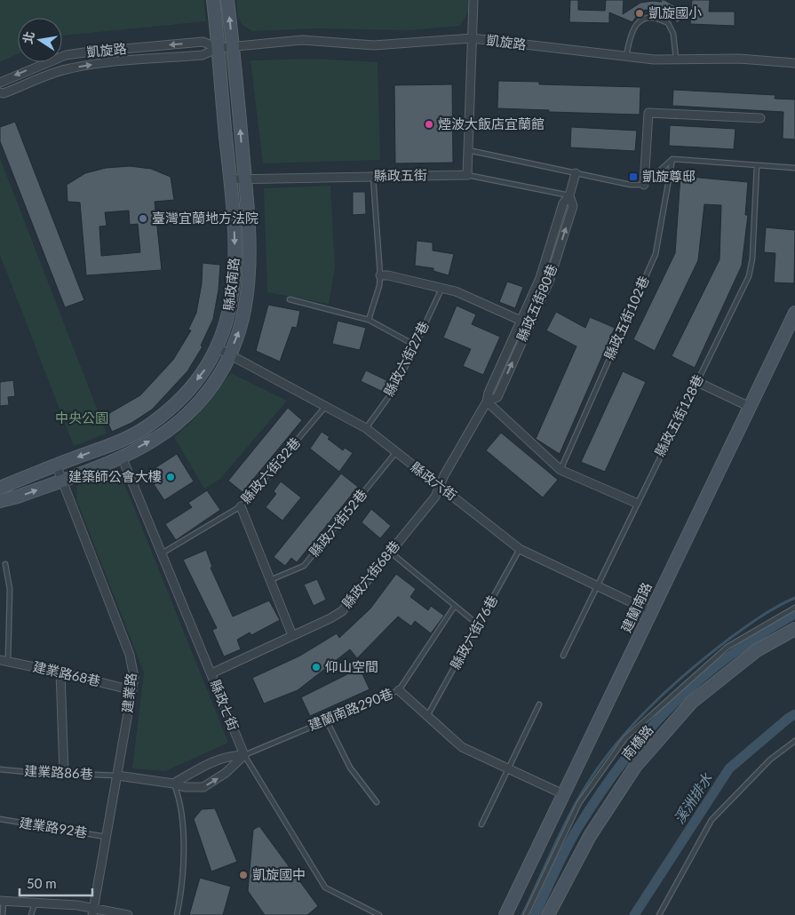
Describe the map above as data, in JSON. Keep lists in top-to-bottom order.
{
  "streets": {
    "street": [
      "凱旋路",
      "縣政五街",
      "縣政南路",
      "縣政五街80巷",
      "縣政六街",
      "縣政六街68巷",
      "建蘭南路",
      "建業路68巷",
      "建業路",
      "縣政七街",
      "建蘭南路290巷",
      "南橋路"
    ],
    "lane": [
      "縣政五街102巷",
      "縣政六街27巷",
      "縣政五街128巷",
      "縣政六街32巷",
      "縣政六街52巷",
      "縣政六街76巷",
      "建業路86巷",
      "建業路92巷"
    ]
  },
  "crossings": [
    ["凱旋路", "縣政南路"],
    ["縣政五街", "縣政南路"],
    ["縣政五街", "縣政五街80巷"],
    ["縣政南路", "縣政六街"],
    ["縣政南路", "建業路"],
    ["縣政南路", "縣政七街"],
    ["縣政五街80巷", "縣政六街"],
    ["縣政五街80巷", "縣政六街68巷"],
    ["縣政六街27巷", "縣政六街"],
    ["縣政五街128巷", "縣政六街"],
    ["縣政六街32巷", "縣政六街"],
    ["縣政六街32巷", "縣政七街"],
    ["縣政六街", "縣政六街52巷"],
    ["縣政六街", "縣政六街68巷"],
    ["縣政六街", "建蘭南路"],
    ["縣政六街", "縣政六街76巷"],
    ["縣政六街68巷", "縣政七街"],
    ["建蘭南路", "建蘭南路290巷"],
    ["縣政六街76巷", "建蘭南路290巷"],
    ["建業路68巷", "建業路"],
    ["建業路", "建業路86巷"],
    ["建業路", "建業路92巷"],
    ["縣政七街", "建蘭南路290巷"]
  ],
  "water": ["溪洲排水"],
  "parks": ["中央公園"],
  "places": {
    "other": [
      "凱旋國小",
      "煙波大飯店宜蘭館",
      "臺灣宜蘭地方法院",
      "建築師公會大樓",
      "仰山空間",
      "凱旋國中"
    ],
    "transit": ["凱旋尊邸"]
  },
  "scale_bar": "50 m",
  "north": "left"
}
